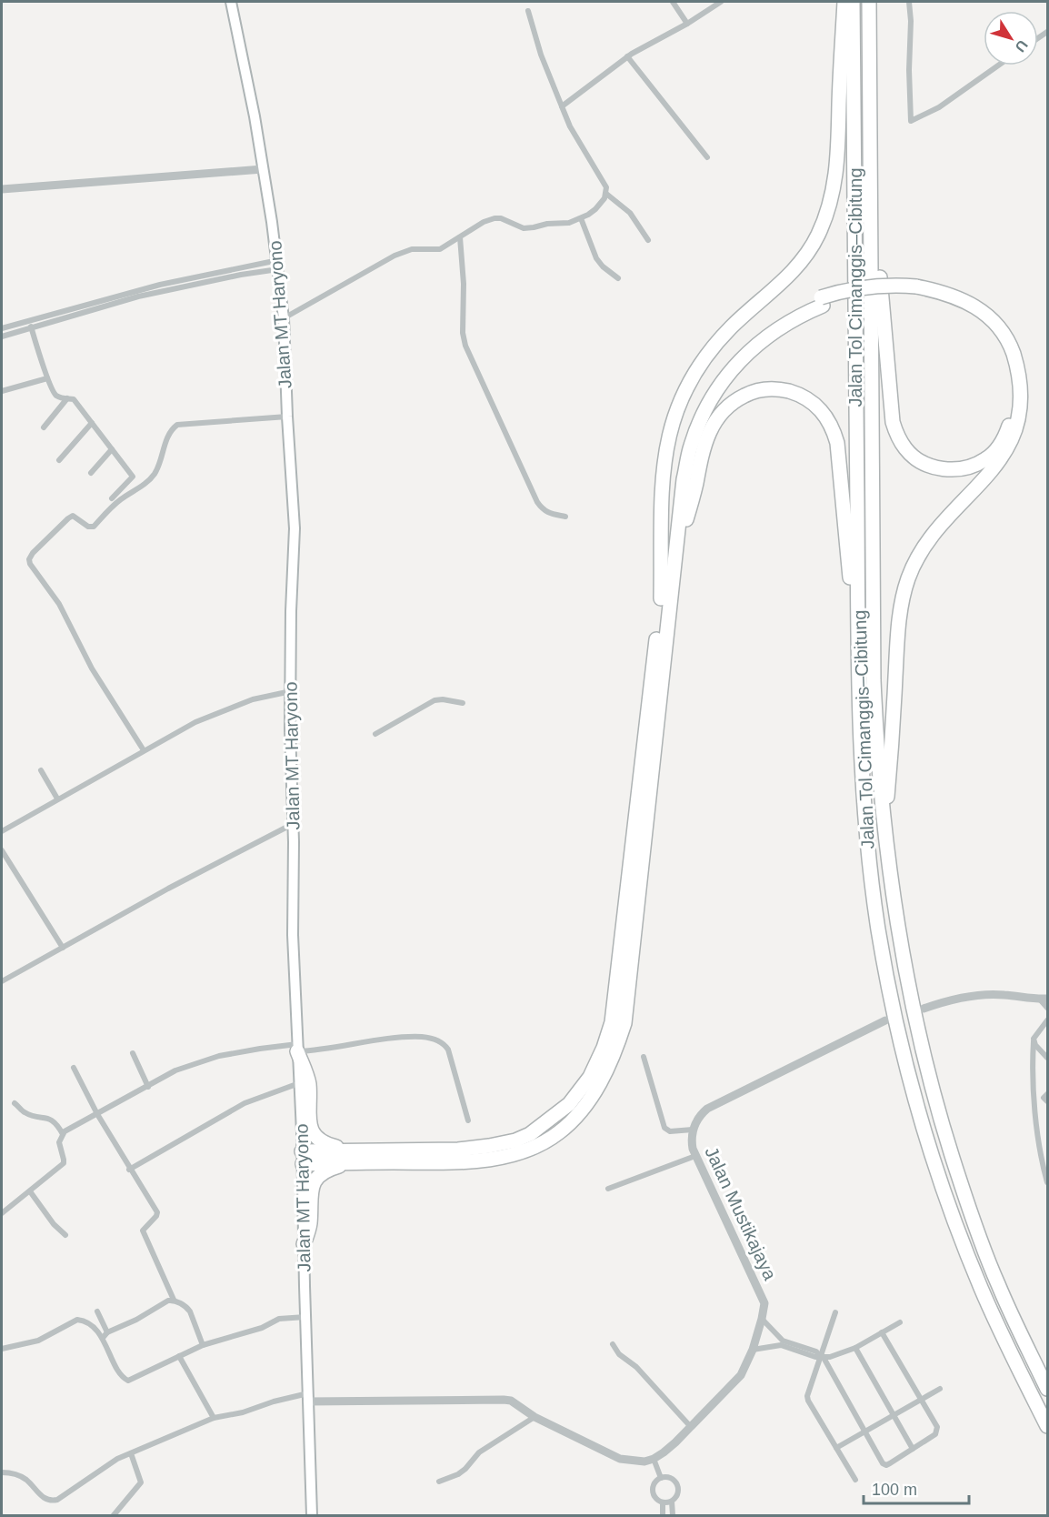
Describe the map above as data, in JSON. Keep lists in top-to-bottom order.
{
  "streets": {
    "highway": ["Jalan Tol Cimanggis–Cibitung"],
    "main road": ["Jalan MT Haryono"],
    "street": ["Jalan Mustikajaya"]
  },
  "scale_bar": "100 m",
  "north": "bottom right"
}
